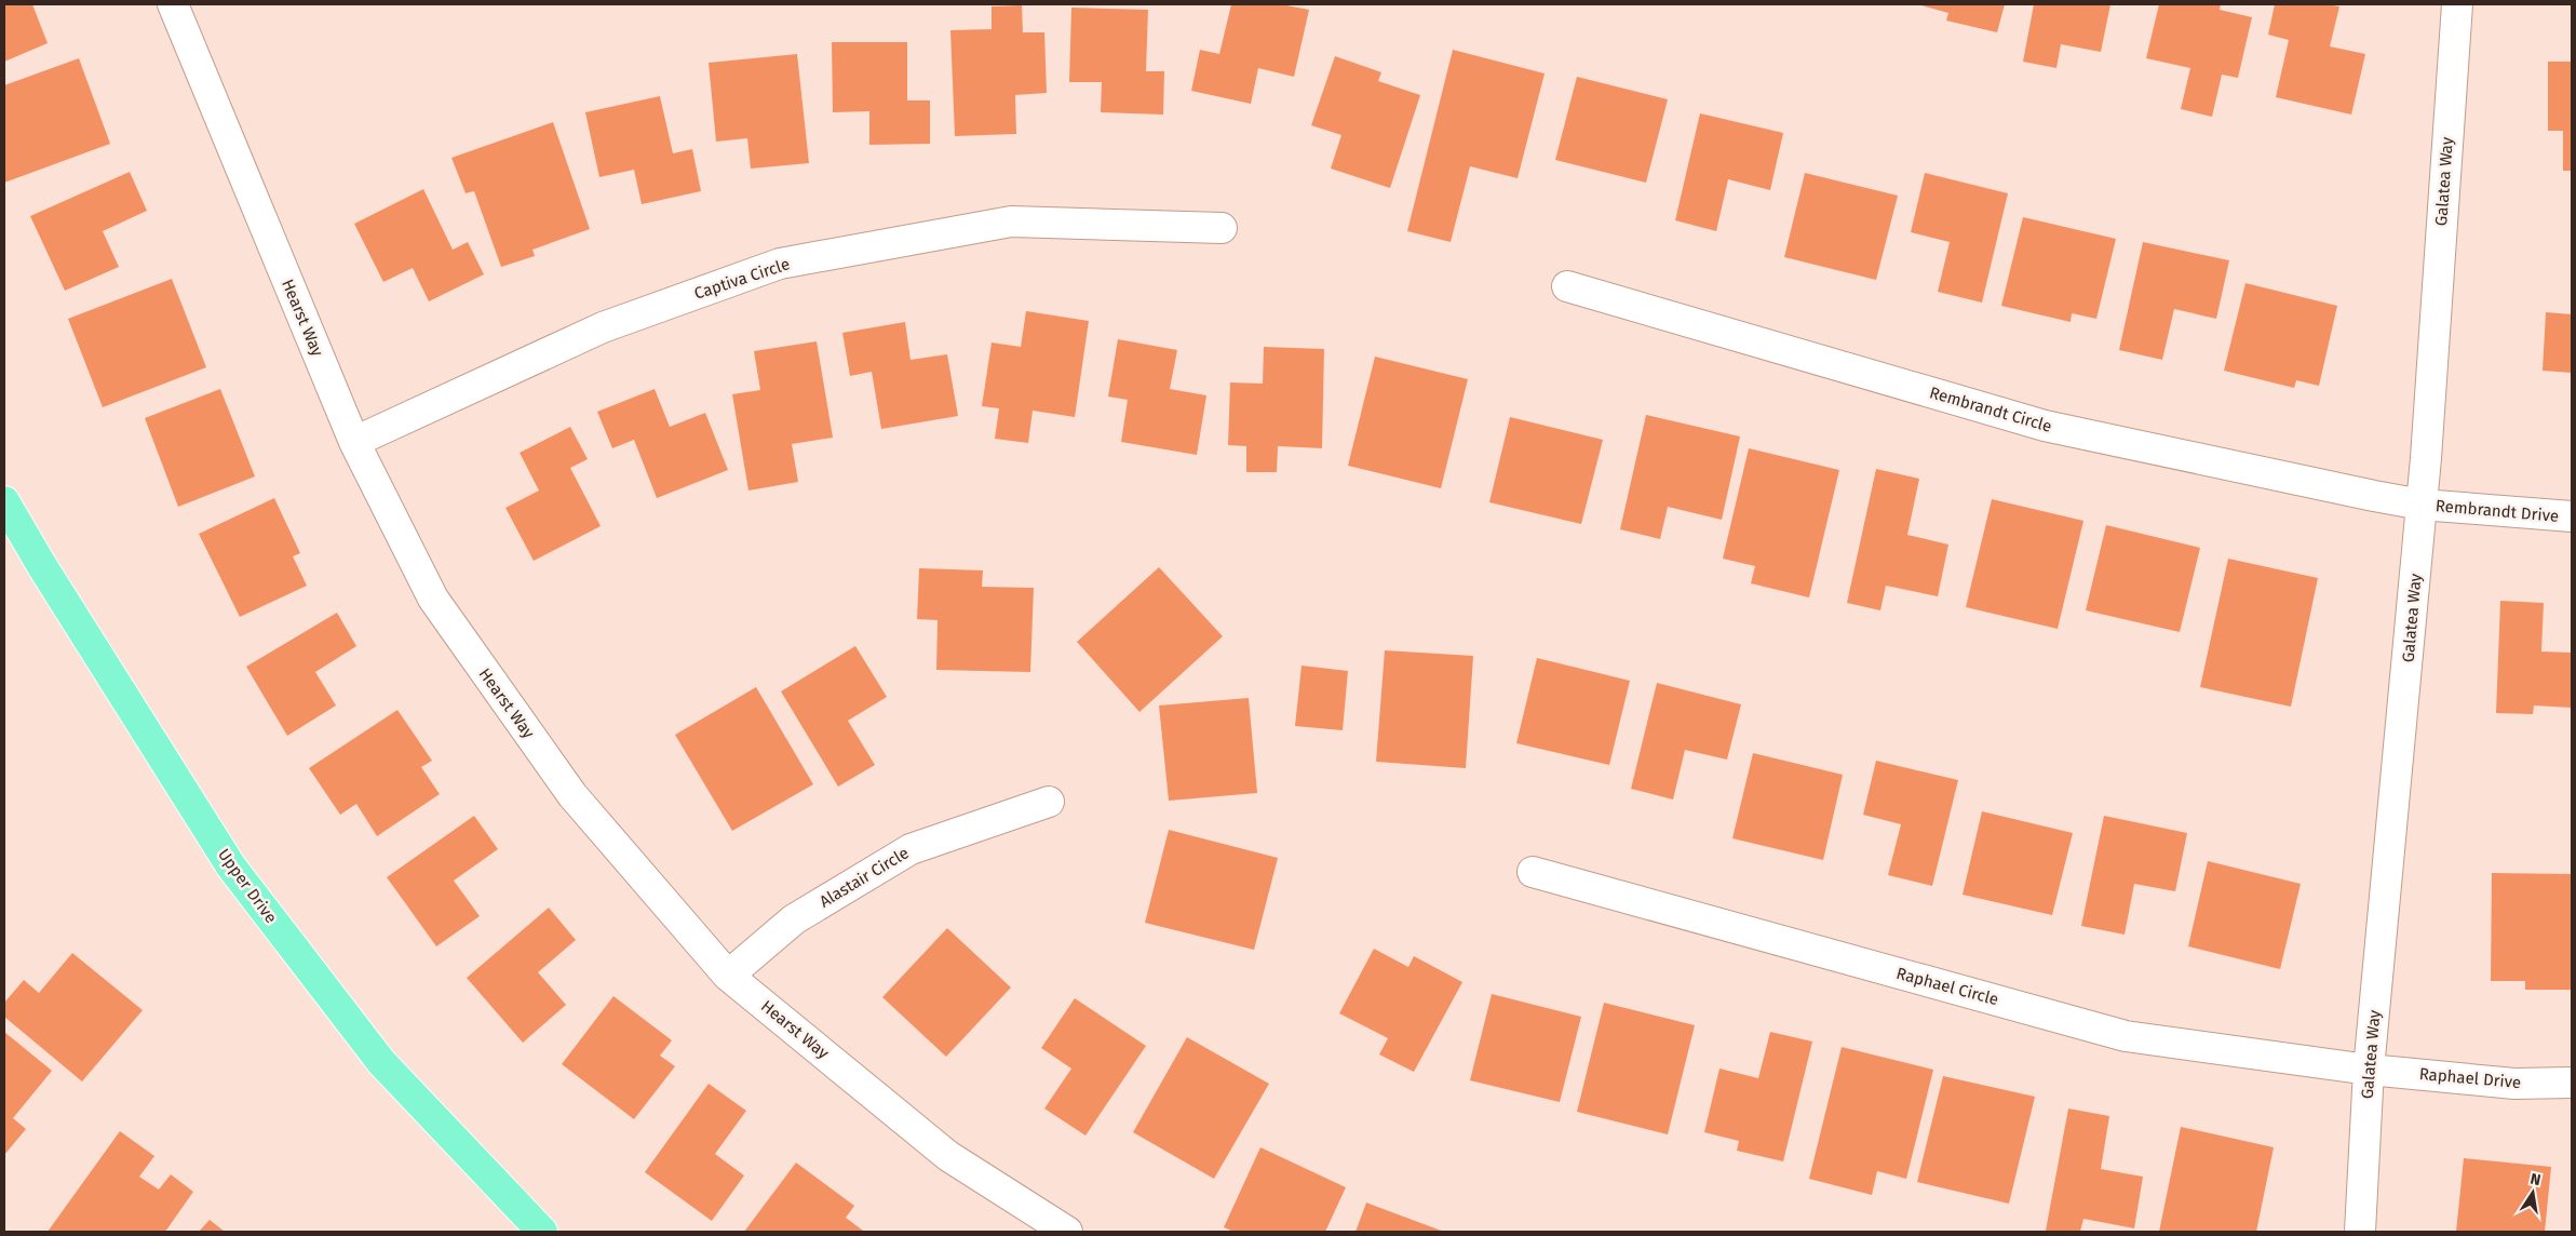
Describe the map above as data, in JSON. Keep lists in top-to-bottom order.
{
  "streets": {
    "main road": ["Upper Drive"],
    "street": [
      "Galatea Way",
      "Captiva Circle",
      "Hearst Way",
      "Rembrandt Circle",
      "Rembrandt Drive",
      "Alastair Circle",
      "Raphael Circle",
      "Raphael Drive"
    ]
  },
  "crossings": [
    ["Galatea Way", "Rembrandt Circle"],
    ["Galatea Way", "Rembrandt Drive"],
    ["Galatea Way", "Raphael Circle"],
    ["Galatea Way", "Raphael Drive"],
    ["Captiva Circle", "Hearst Way"],
    ["Hearst Way", "Alastair Circle"],
    ["Rembrandt Circle", "Rembrandt Drive"],
    ["Raphael Circle", "Raphael Drive"]
  ],
  "north": "top"
}
